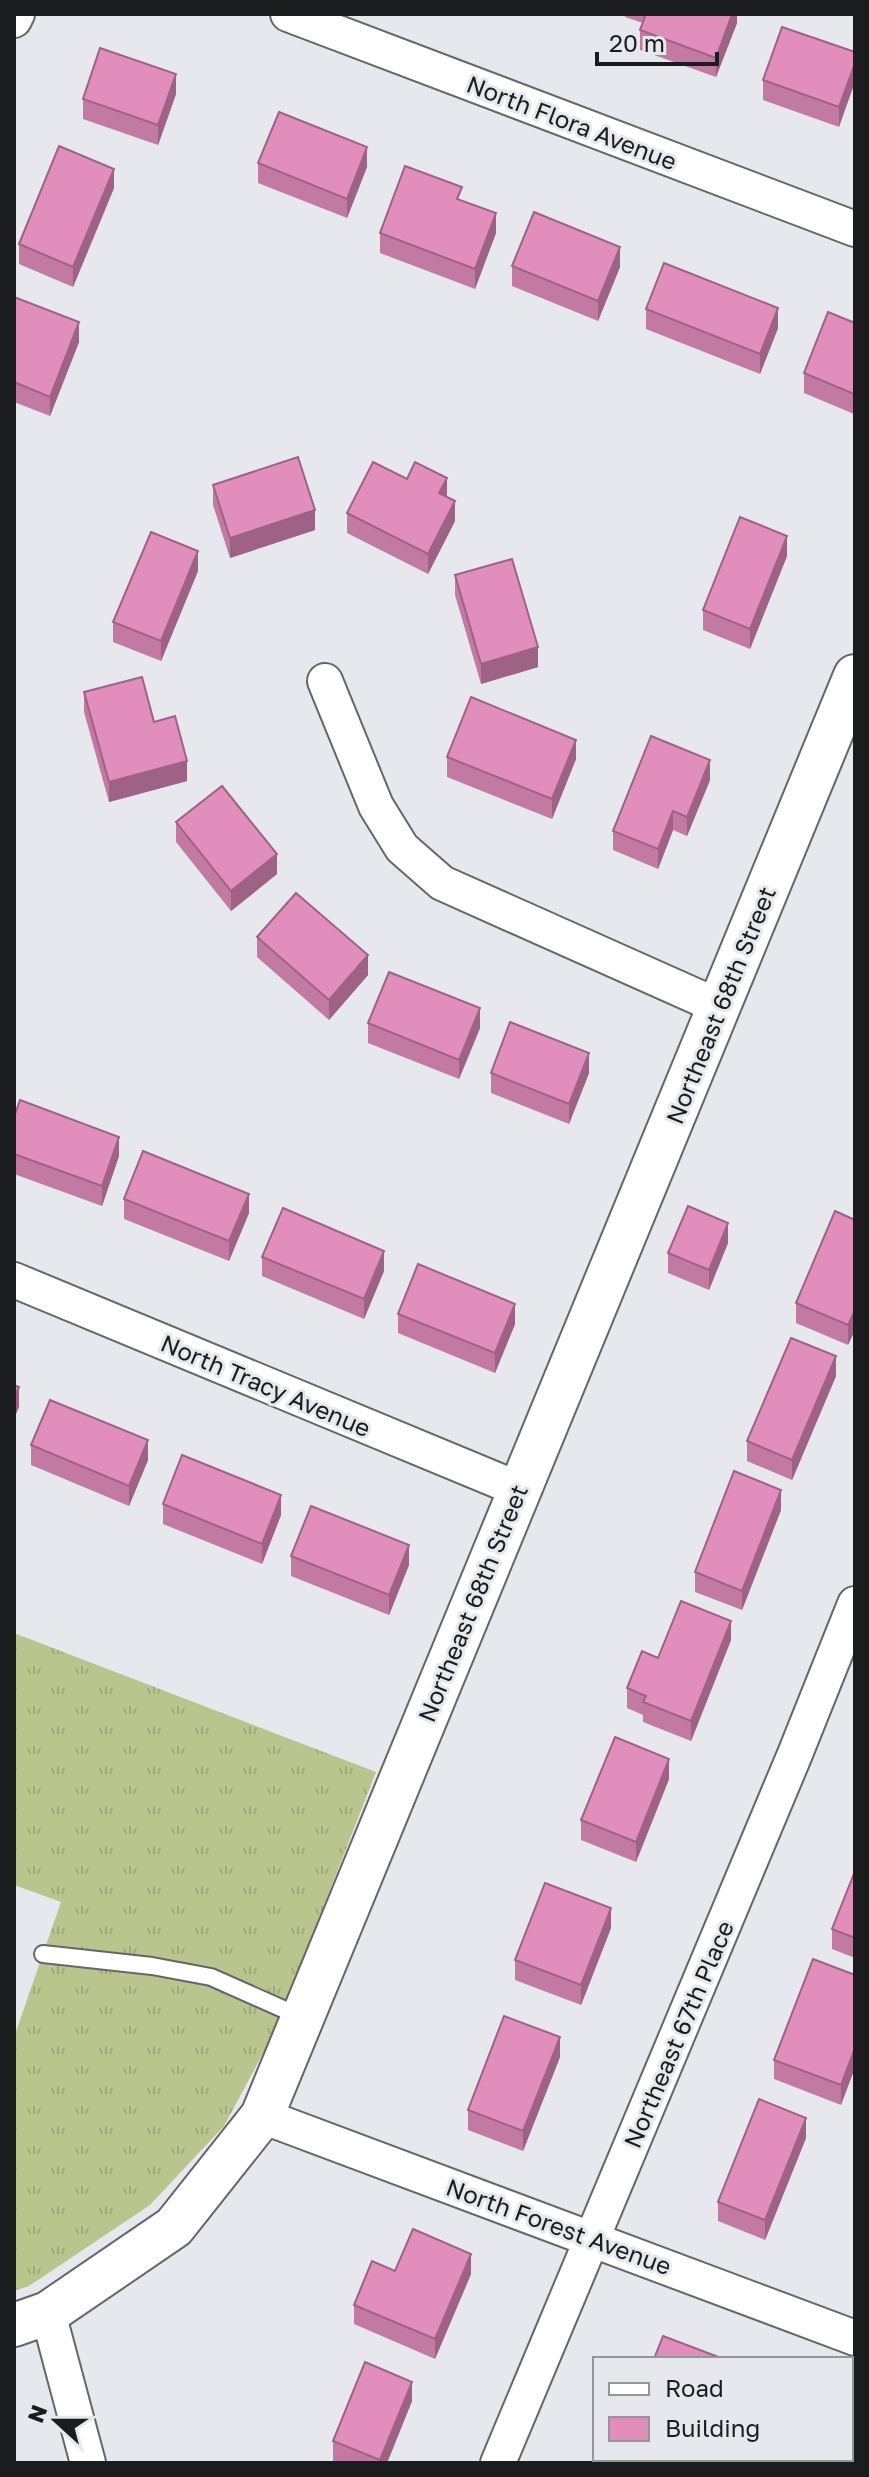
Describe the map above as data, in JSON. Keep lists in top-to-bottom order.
{
  "streets": {
    "street": [
      "North Flora Avenue",
      "Northeast 68th Street",
      "North Tracy Avenue",
      "Northeast 67th Place",
      "North Forest Avenue"
    ]
  },
  "crossings": [
    ["Northeast 68th Street", "North Tracy Avenue"],
    ["Northeast 68th Street", "North Forest Avenue"],
    ["Northeast 67th Place", "North Forest Avenue"]
  ],
  "legend": ["Road", "Building"],
  "scale_bar": "20 m",
  "north": "left"
}
